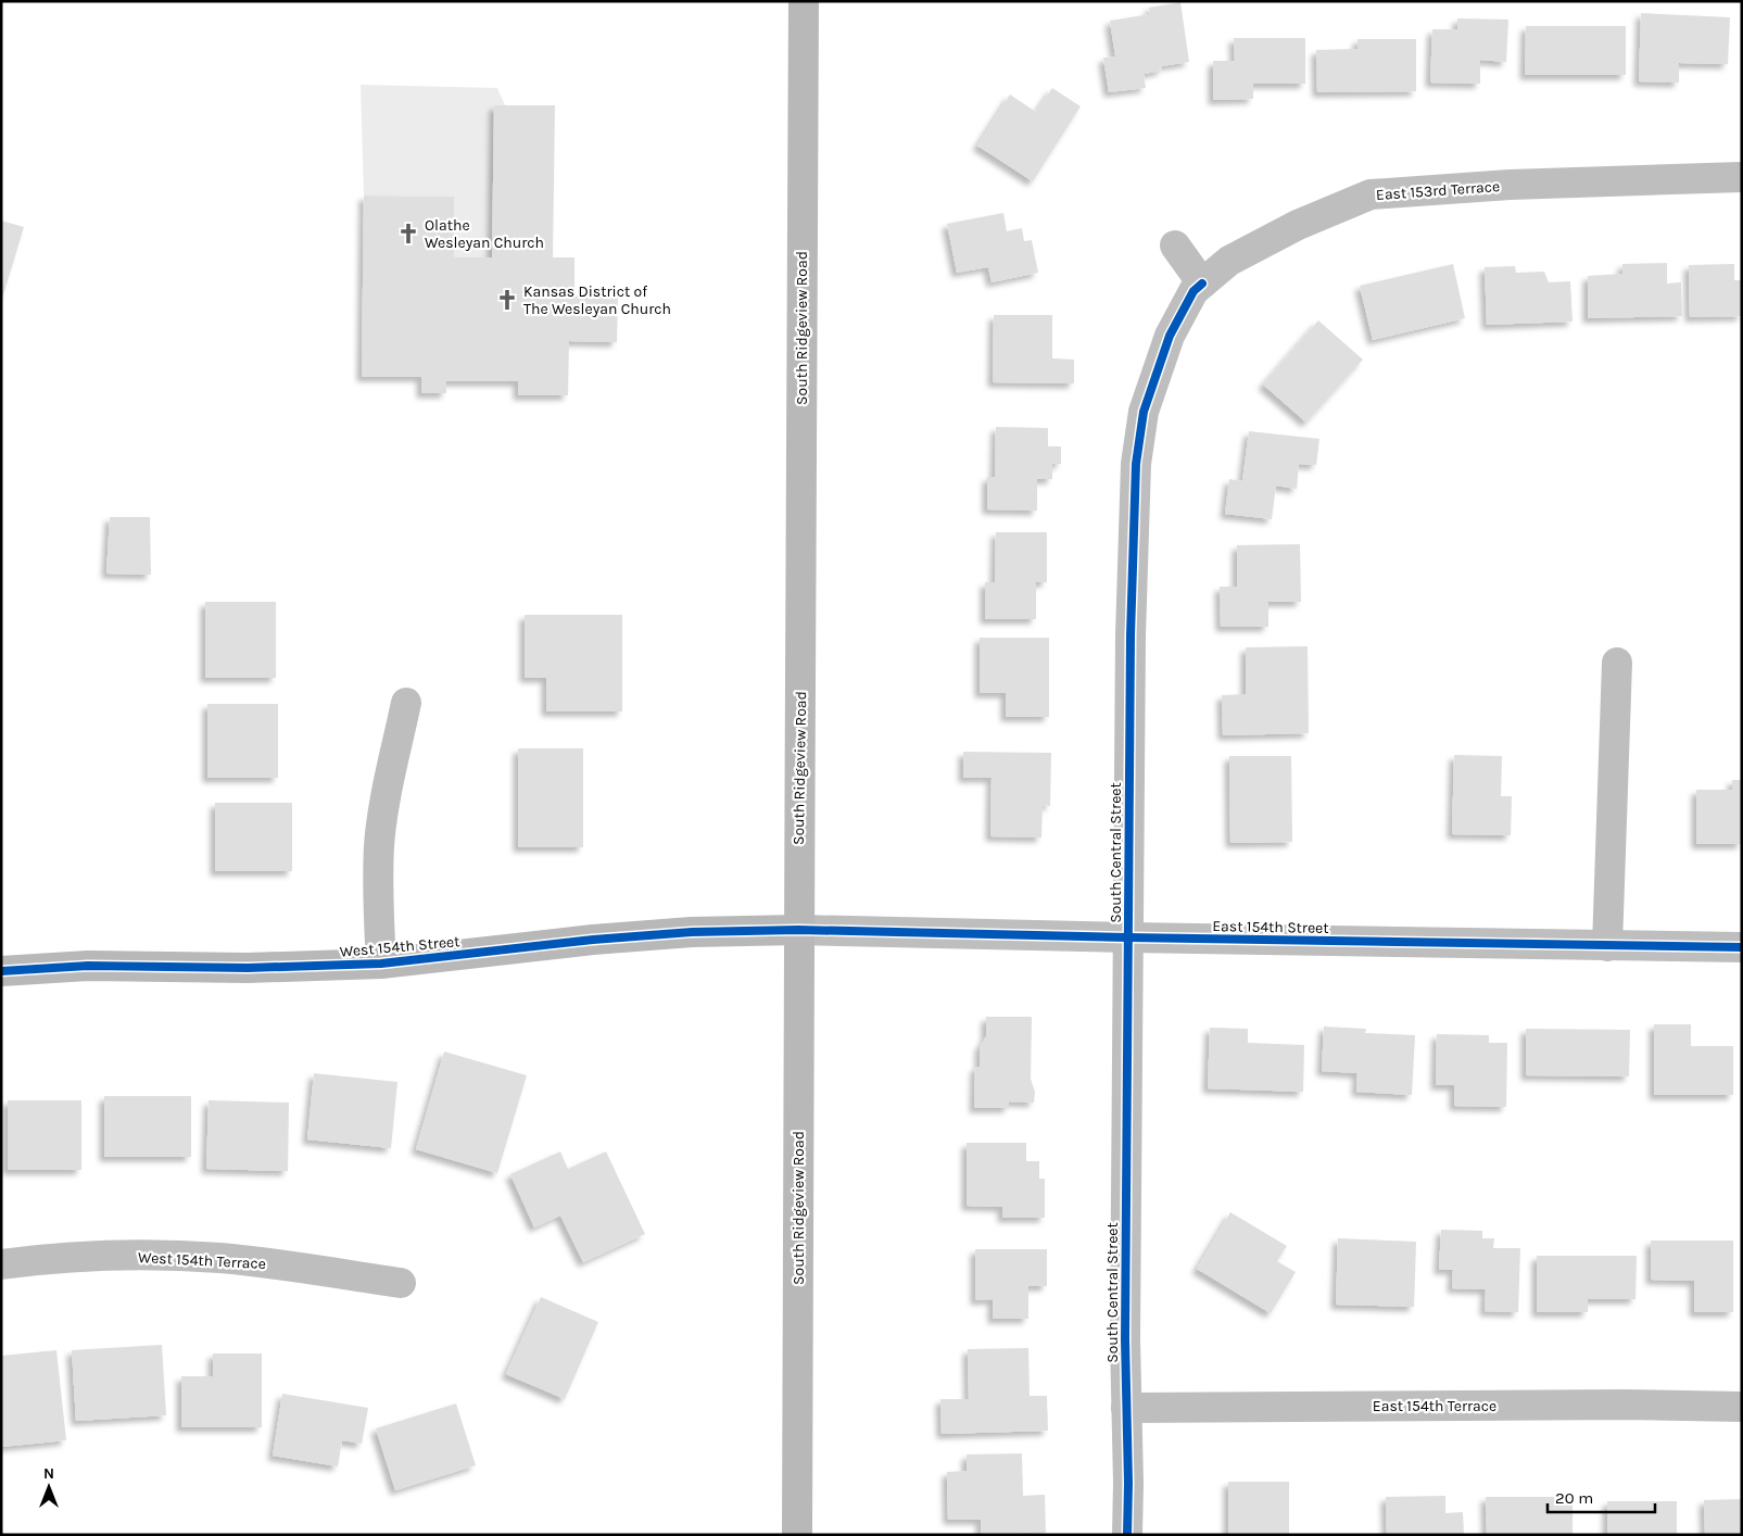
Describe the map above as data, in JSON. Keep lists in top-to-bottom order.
{
  "streets": {
    "main road": ["South Ridgeview Road", "West 154th Street"],
    "street": [
      "East 153rd Terrace",
      "South Central Street",
      "East 154th Street",
      "West 154th Terrace",
      "East 154th Terrace"
    ]
  },
  "crossings": [
    ["East 153rd Terrace", "South Central Street"],
    ["South Ridgeview Road", "East 154th Street"],
    ["South Ridgeview Road", "West 154th Street"],
    ["South Central Street", "East 154th Street"],
    ["South Central Street", "East 154th Terrace"],
    ["East 154th Street", "West 154th Street"]
  ],
  "places": {
    "church": ["Olathe Wesleyan Church", "Kansas District of The Wesleyan Church"]
  },
  "scale_bar": "20 m",
  "north": "top"
}
